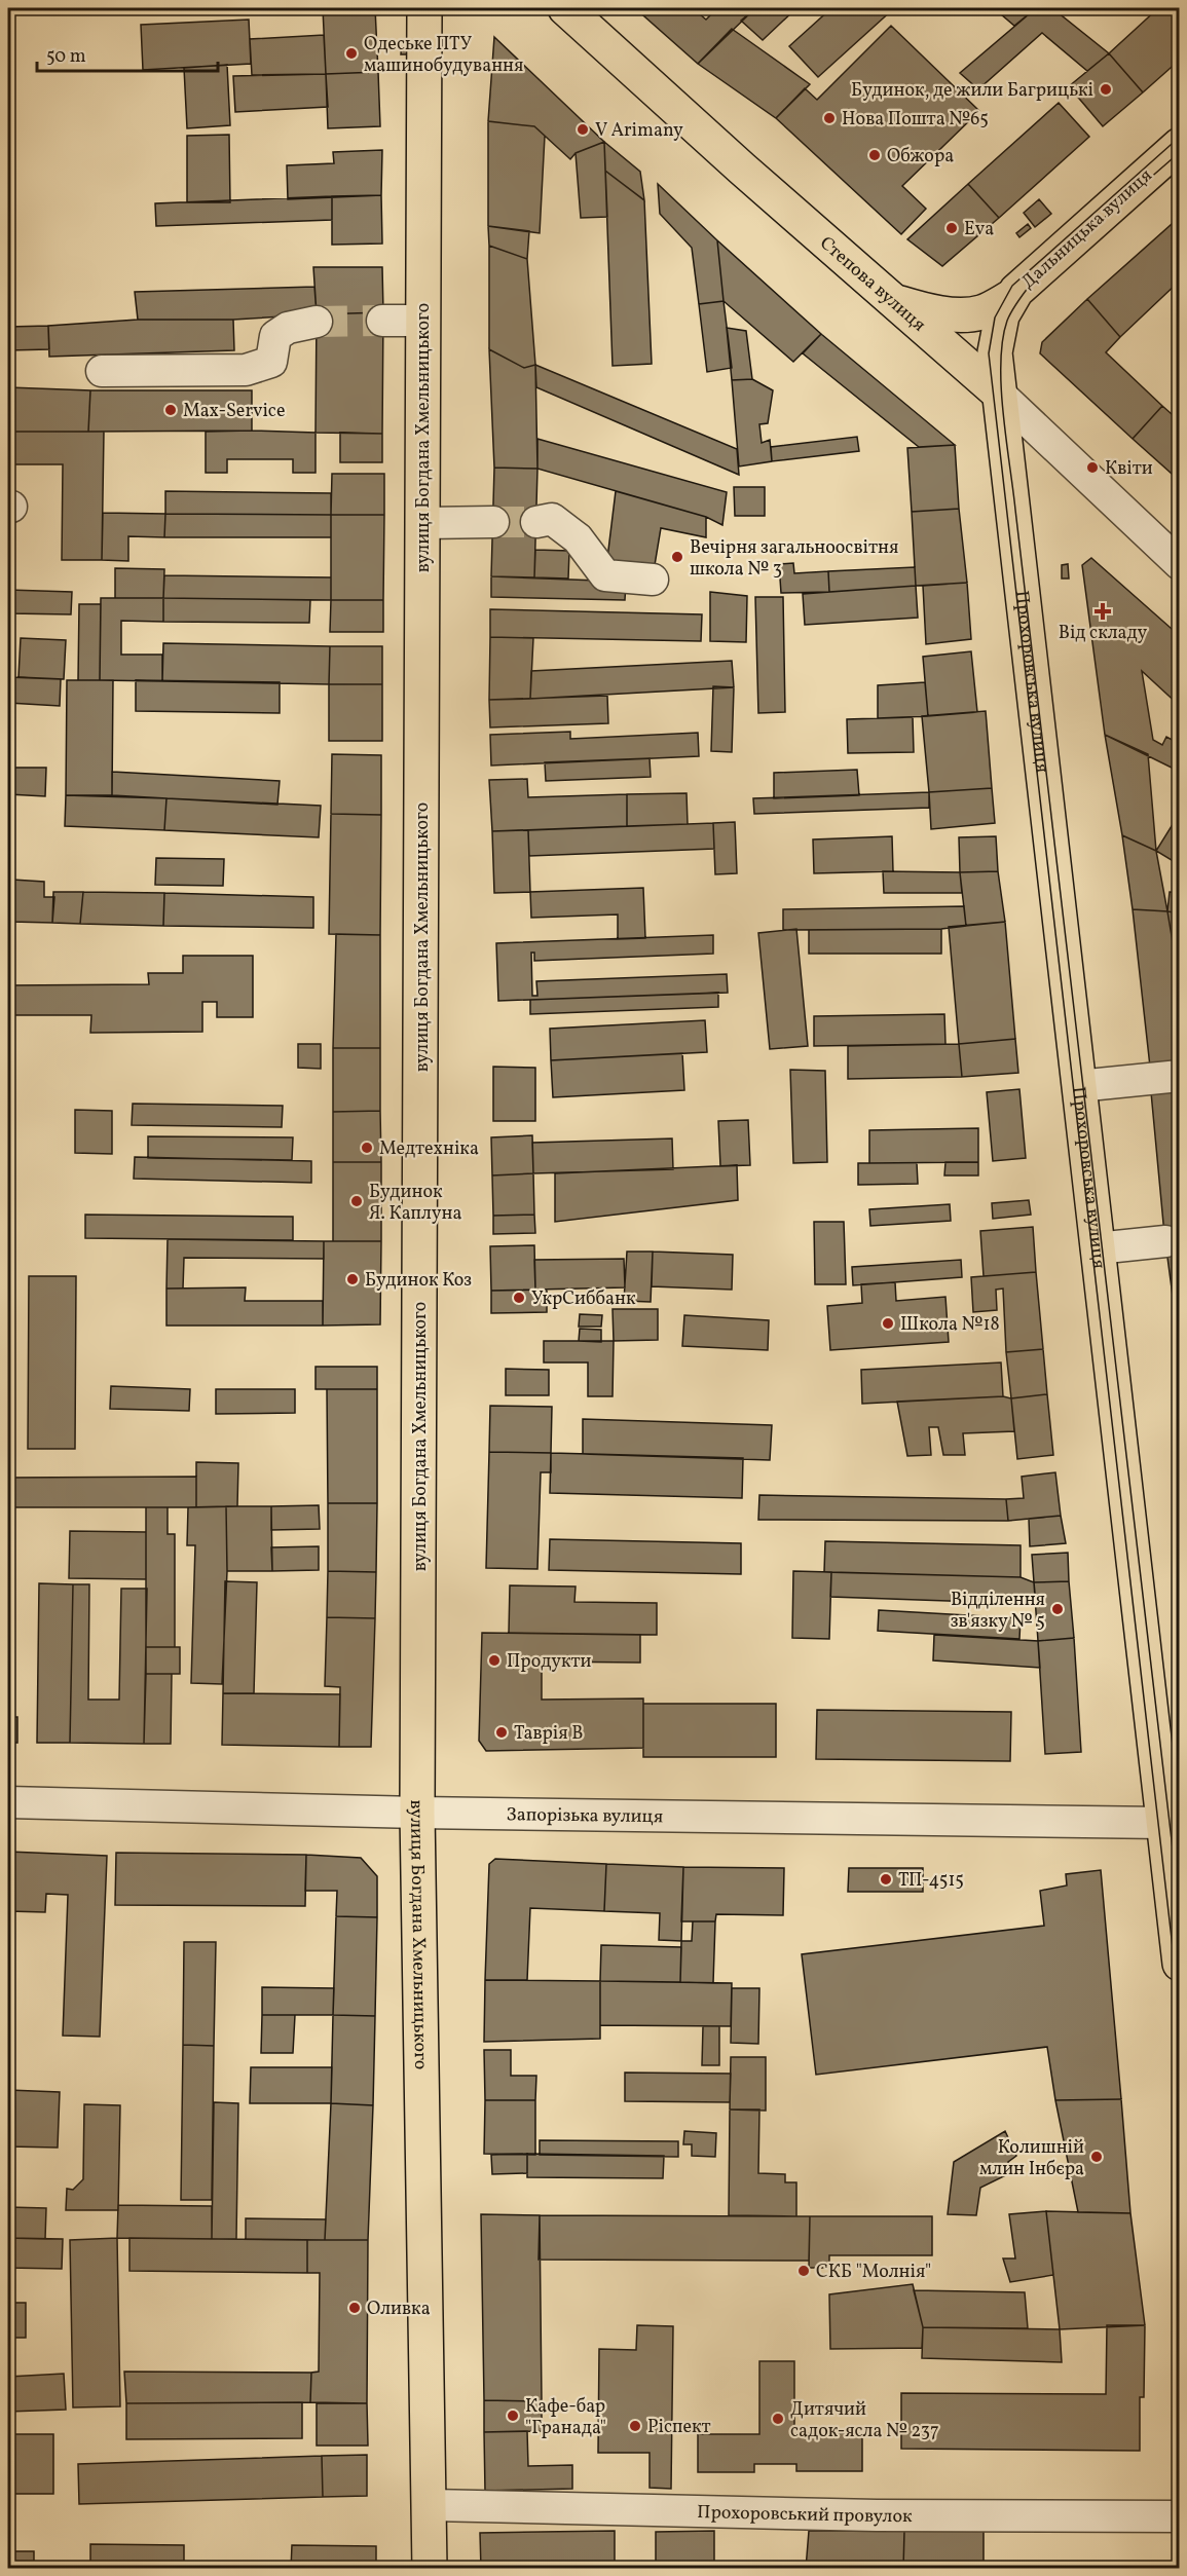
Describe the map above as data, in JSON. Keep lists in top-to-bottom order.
{
  "streets": {
    "main road": [
      "Дальницька вулиця",
      "Степова вулиця",
      "вулиця Богдана Хмельницького",
      "Прохоровська вулиця"
    ],
    "street": ["Запорізька вулиця", "Прохоровський провулок"]
  },
  "crossings": [
    ["Дальницька вулиця", "Степова вулиця"],
    ["Дальницька вулиця", "Прохоровська вулиця"],
    ["Степова вулиця", "Прохоровська вулиця"],
    ["вулиця Богдана Хмельницького", "Запорізька вулиця"],
    ["вулиця Богдана Хмельницького", "Прохоровський провулок"],
    ["Прохоровська вулиця", "Запорізька вулиця"]
  ],
  "places": {
    "other": [
      "Одеське ПТУ машинобудування",
      "Будинок, де жили Багрицькі",
      "Нова Пошта №65",
      "V Arimany",
      "Обжора",
      "Eva",
      "Max-Service",
      "Квіти",
      "Вечірня загальноосвітня школа № 3",
      "Медтехніка",
      "Будинок Я. Каплуна",
      "Будинок Коз",
      "УкрСиббанк",
      "Школа №18",
      "Відділення зв'язку № 5",
      "Продукти",
      "Таврія В",
      "ТП-4515",
      "Колишній млин Інбєра",
      "СКБ \"Молнія\"",
      "Оливка",
      "Кафе-бар \"Гранада\"",
      "Дитячий садок-ясла № 237",
      "Ріспект"
    ],
    "health": ["Від складу"]
  },
  "scale_bar": "50 m"
}
